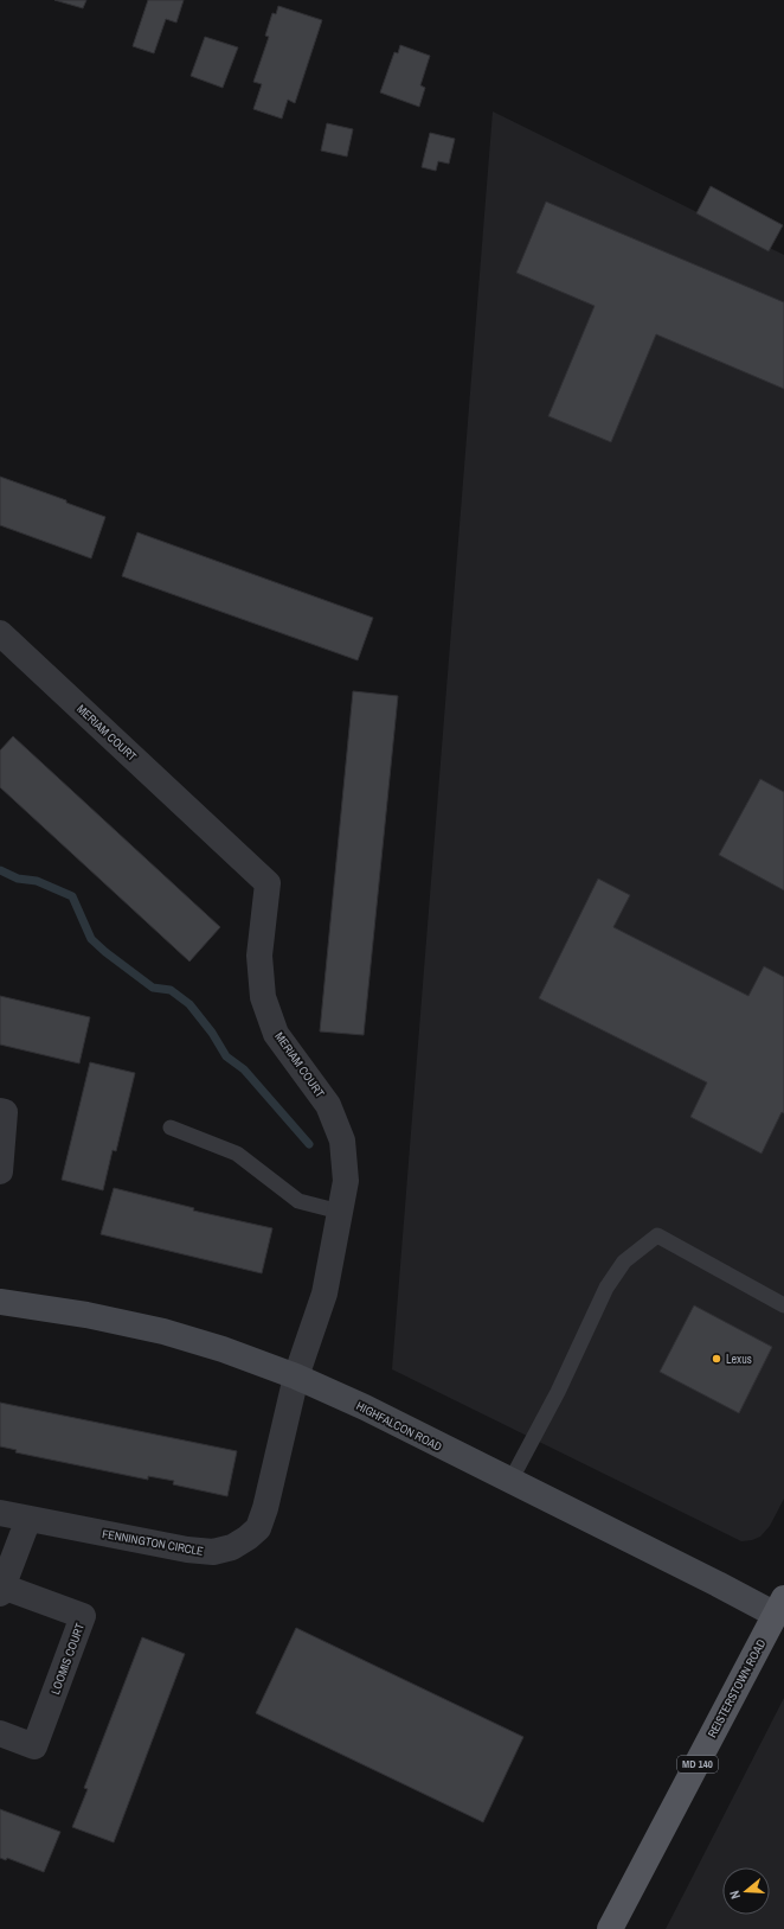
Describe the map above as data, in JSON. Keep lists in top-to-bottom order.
{
  "streets": {
    "main road": ["REISTERSTOWN ROAD", "MD 140"],
    "street": [
      "MERIAM COURT",
      "HIGHFALCON ROAD",
      "FENNINGTON CIRCLE",
      "LOOMIS COURT"
    ]
  },
  "crossings": [
    ["MERIAM COURT", "HIGHFALCON ROAD"],
    ["MERIAM COURT", "FENNINGTON CIRCLE"],
    ["HIGHFALCON ROAD", "FENNINGTON CIRCLE"],
    ["HIGHFALCON ROAD", "REISTERSTOWN ROAD"],
    ["FENNINGTON CIRCLE", "LOOMIS COURT"]
  ],
  "places": ["Lexus"],
  "north": "left"
}
